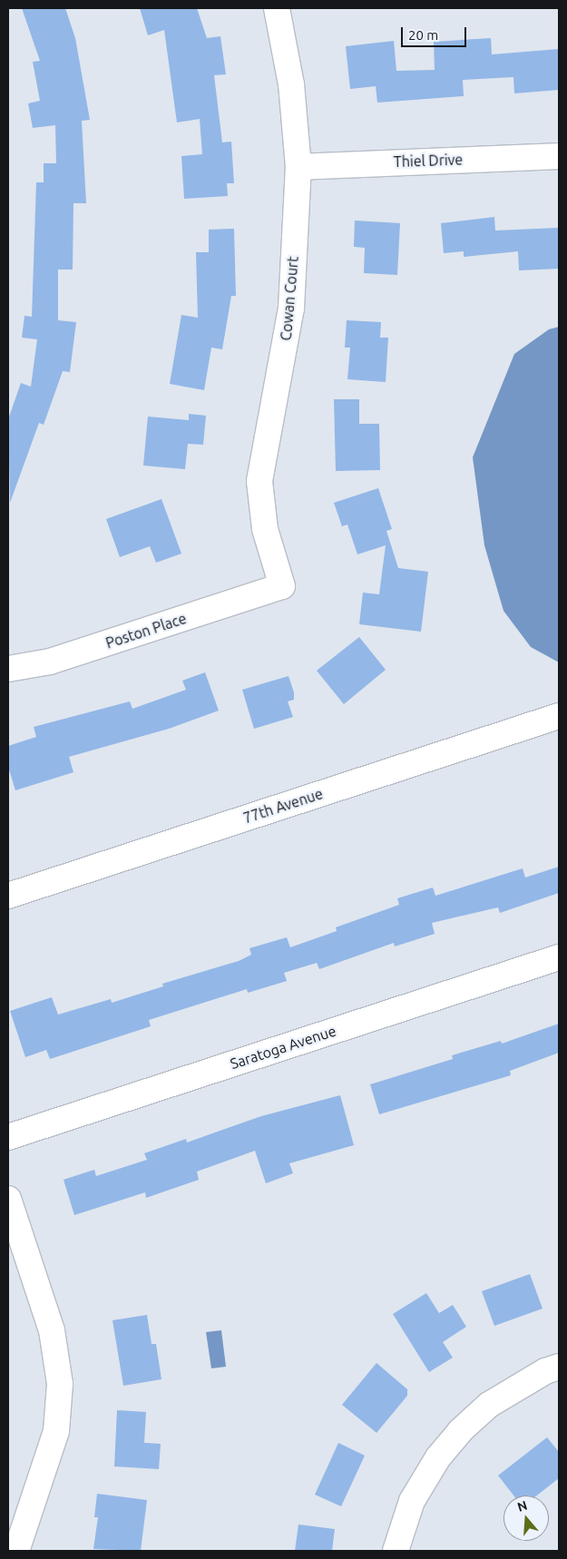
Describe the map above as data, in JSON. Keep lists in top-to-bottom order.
{
  "streets": {
    "street": [
      "Thiel Drive",
      "Cowan Court",
      "Poston Place",
      "77th Avenue",
      "Saratoga Avenue"
    ]
  },
  "crossings": [
    ["Thiel Drive", "Cowan Court"],
    ["Cowan Court", "Poston Place"]
  ],
  "scale_bar": "20 m",
  "north": "top"
}
